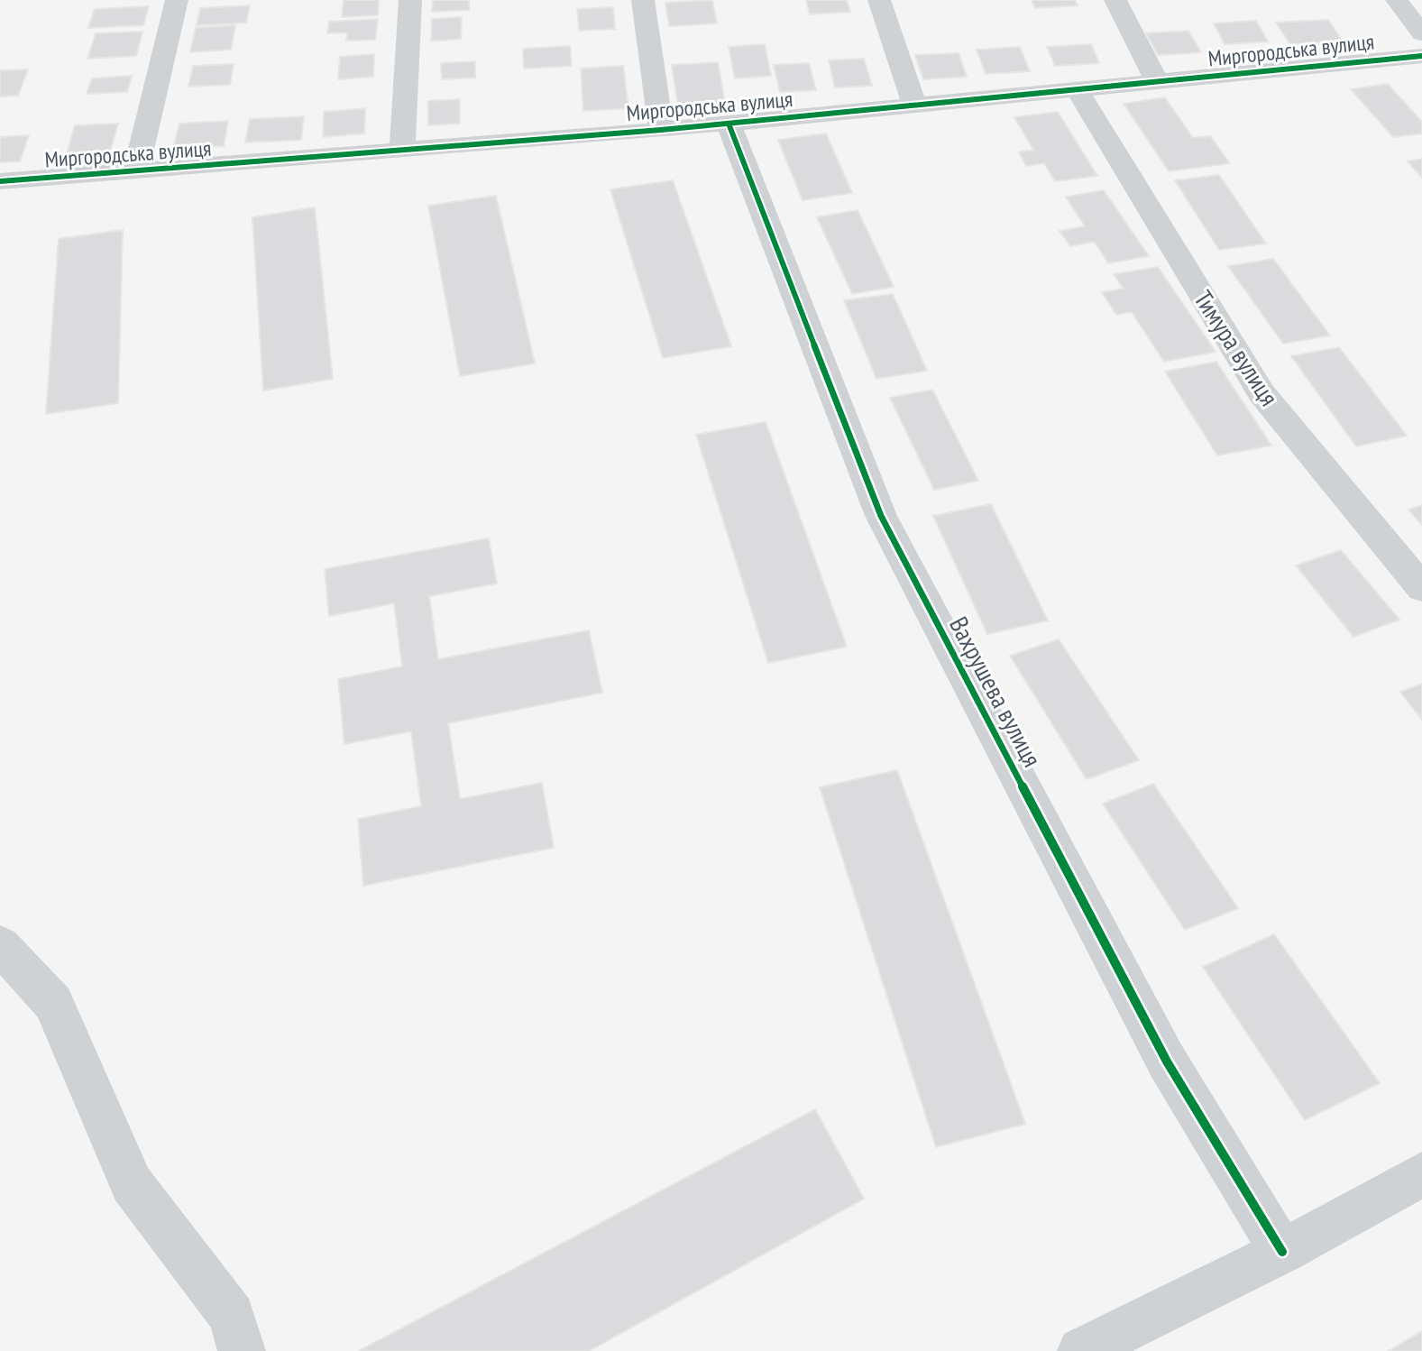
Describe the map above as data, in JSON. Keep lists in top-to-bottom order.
{
  "streets": {
    "street": ["Миргородська вулиця", "Тимура вулиця", "Вахрушева вулиця"]
  },
  "crossings": [
    ["Миргородська вулиця", "Тимура вулиця"],
    ["Миргородська вулиця", "Вахрушева вулиця"]
  ]
}
